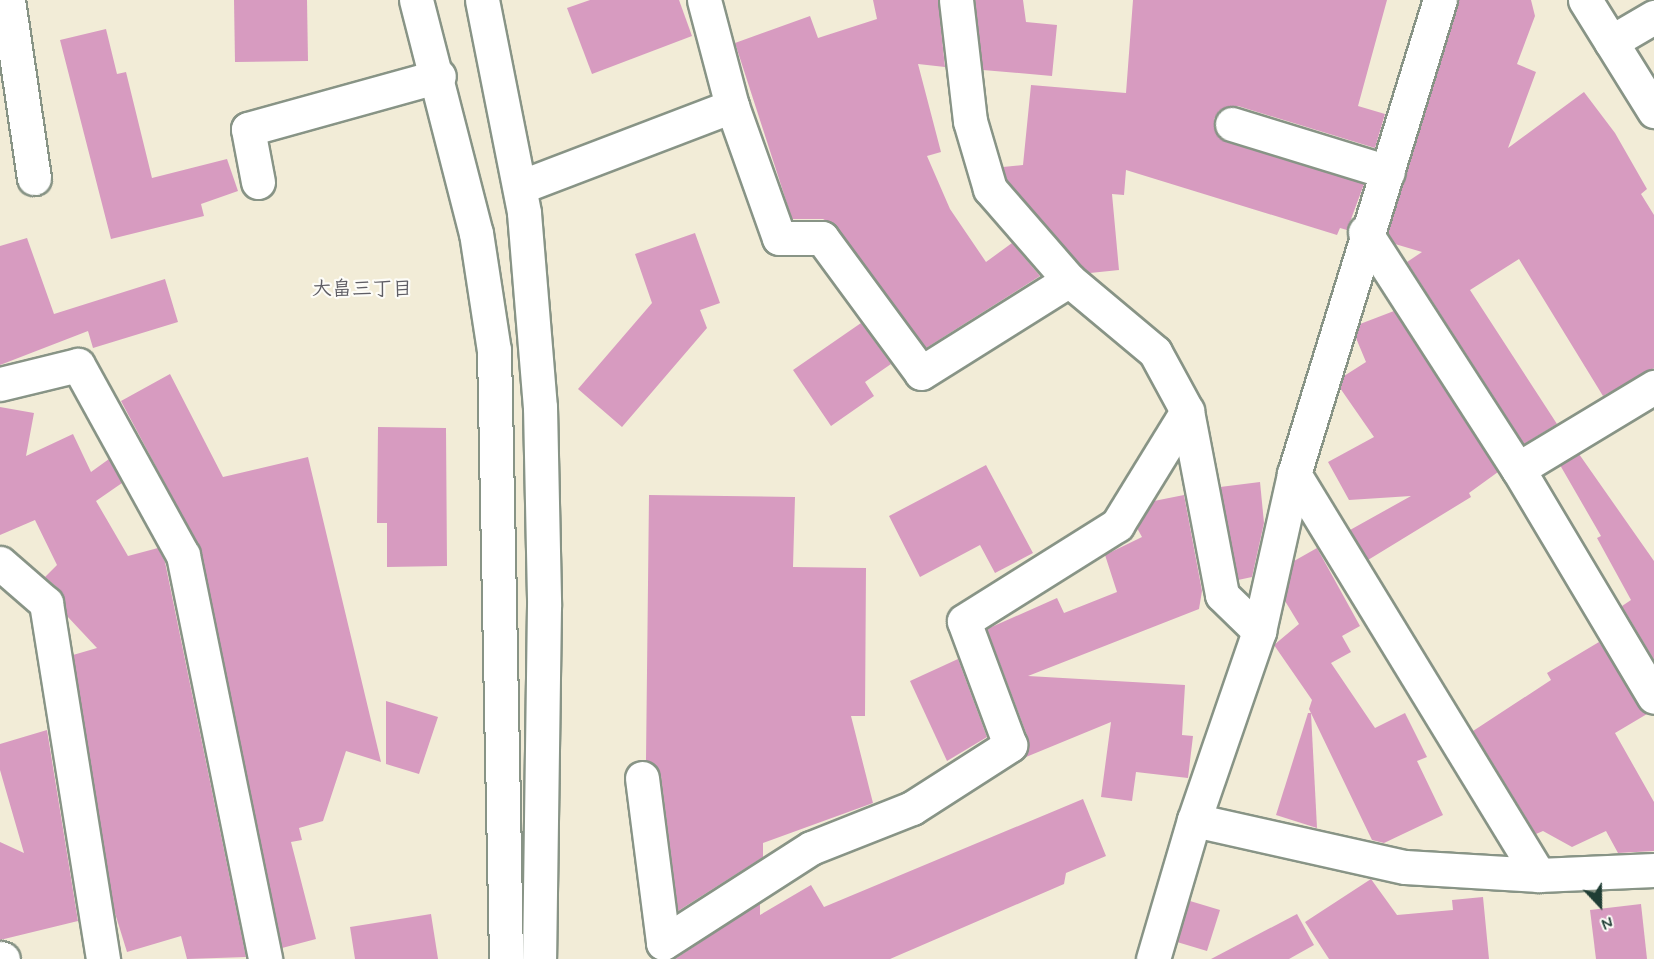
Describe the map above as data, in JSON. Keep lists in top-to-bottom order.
{
  "districts": ["大畠三丁目"],
  "north": "bottom"
}
